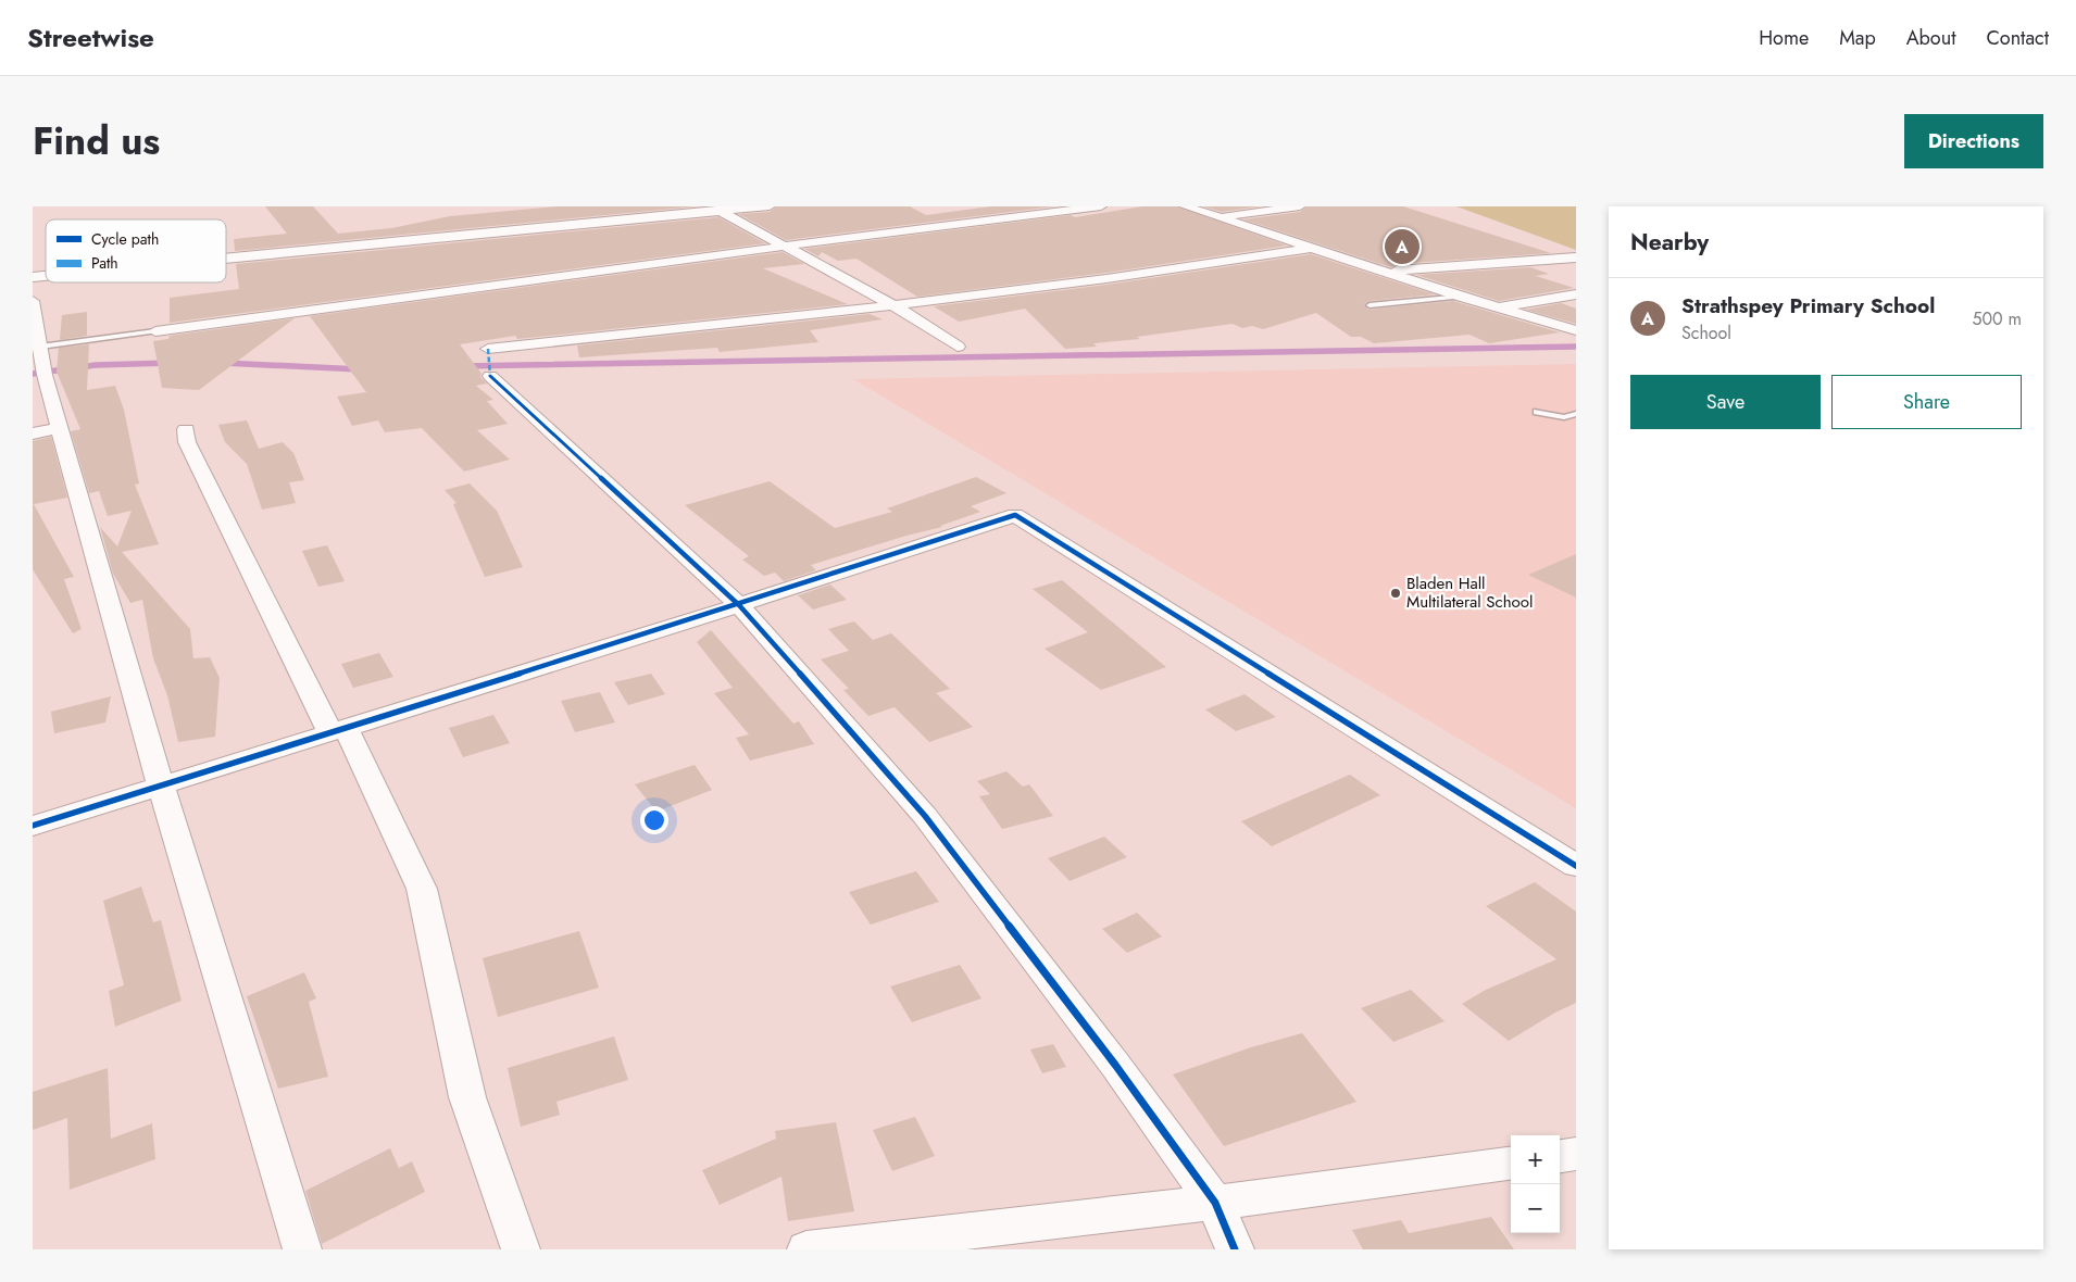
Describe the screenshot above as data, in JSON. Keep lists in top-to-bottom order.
{
  "places": ["Bladen Hall Multilateral School"],
  "legend": ["Cycle path", "Path"],
  "page": {
    "header": "Streetwise",
    "nav": [
      "Home",
      "Map",
      "About",
      "Contact"
    ],
    "title": "Find us",
    "buttons": [
      "Directions",
      ["Save", "Share"]
    ],
    "heading": "Nearby",
    "pins": "A",
    "list": [
      {
        "mark": "A",
        "name": "Strathspey Primary School",
        "note": "School",
        "value": "500 m"
      }
    ],
    "map_buttons": ["+", "−"]
  }
}
